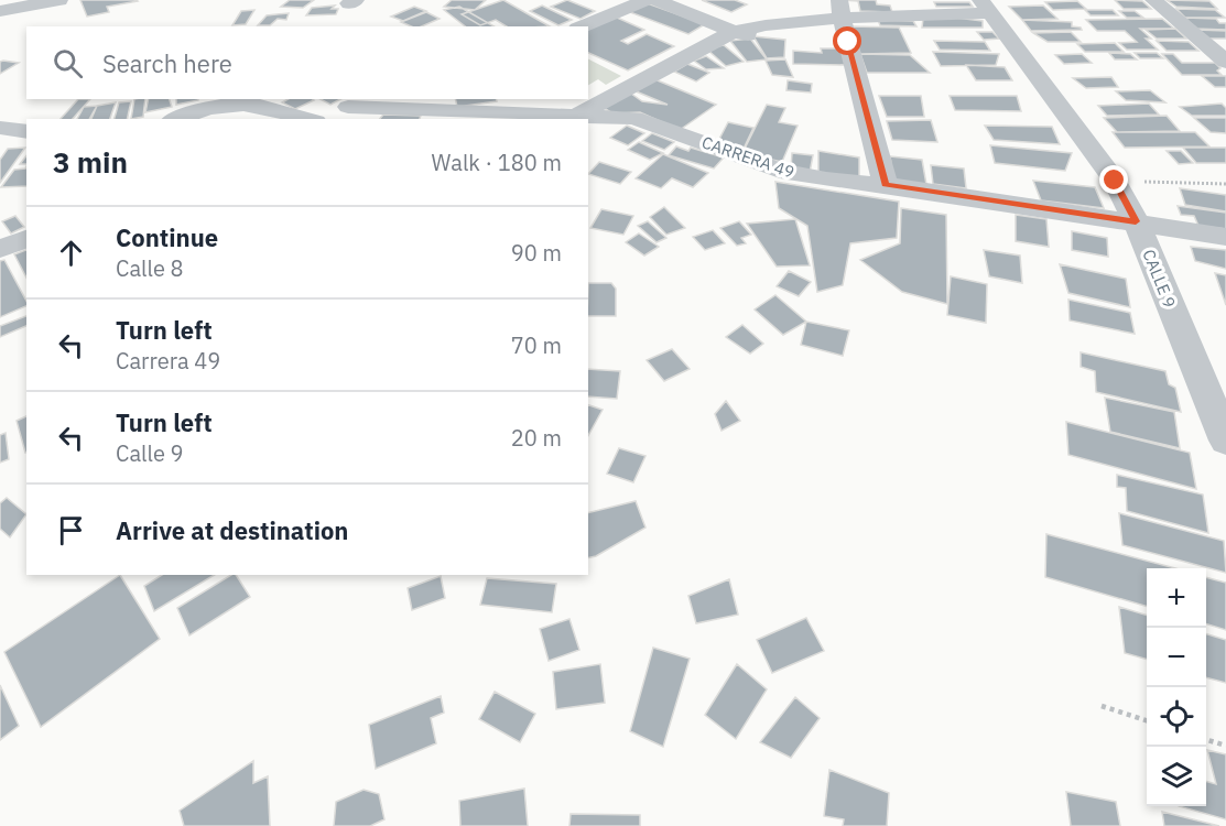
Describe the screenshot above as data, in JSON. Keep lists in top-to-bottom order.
{
  "streets": {
    "street": ["CARRERA 49", "CALLE 9"]
  },
  "crossings": [
    ["CARRERA 49", "CALLE 9"]
  ],
  "page": {
    "search": "Search here",
    "heading": ["3 min", "Walk · 180 m"],
    "list": [
      ["Continue", "Calle 8", "90 m"],
      ["Turn left", "Carrera 49", "70 m"],
      ["Turn left", "Calle 9", "20 m"],
      "Arrive at destination"
    ],
    "map_buttons": ["+", "−"]
  }
}
